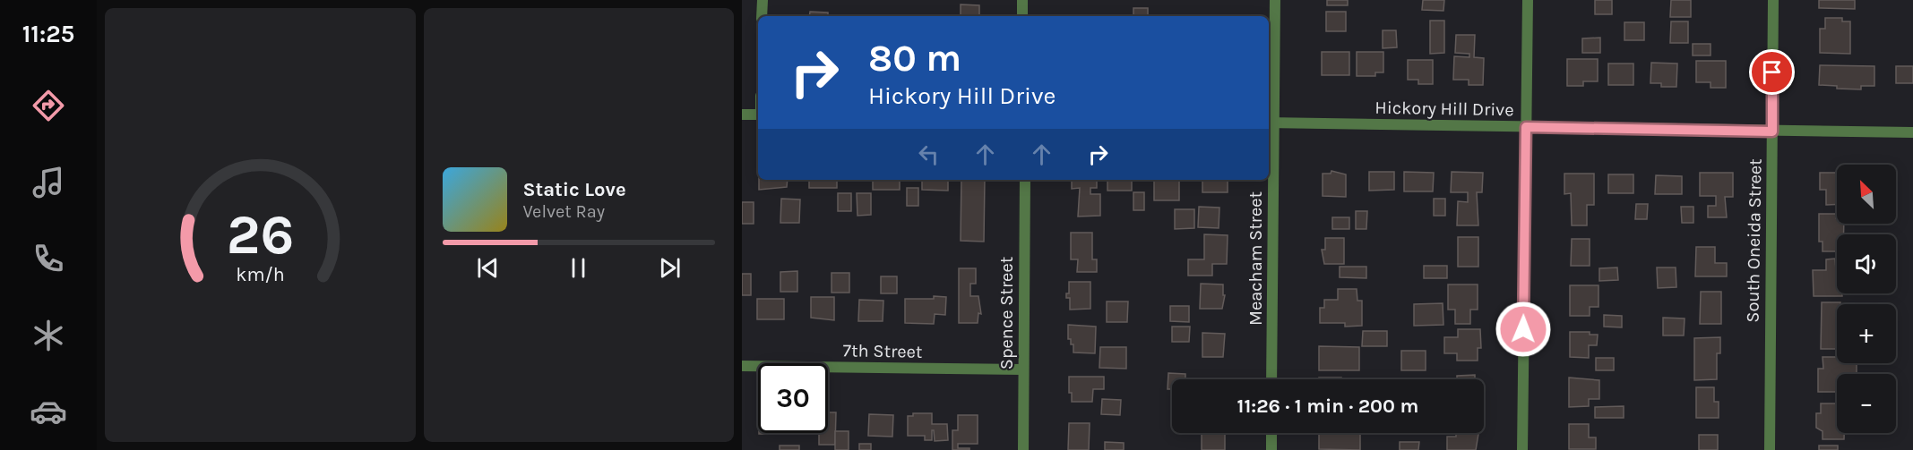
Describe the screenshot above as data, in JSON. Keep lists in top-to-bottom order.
{
  "streets": {
    "street": [
      "Hickory Hill Drive",
      "South Oneida Street",
      "Meacham Street",
      "Spence Street",
      "7th Street"
    ]
  },
  "crossings": [
    ["Hickory Hill Drive", "South Oneida Street"],
    ["Hickory Hill Drive", "Meacham Street"],
    ["Spence Street", "7th Street"]
  ],
  "north": "top left",
  "page": {
    "tabs": "11:25",
    "turn": ["80 m", "Hickory Hill Drive"],
    "map_buttons": ["+", "−"],
    "song": ["Static Love", "Velvet Ray"],
    "limit": "30",
    "trip": "11:26 · 1 min · 200 m",
    "gauge": ["26", "km/h"]
  }
}
